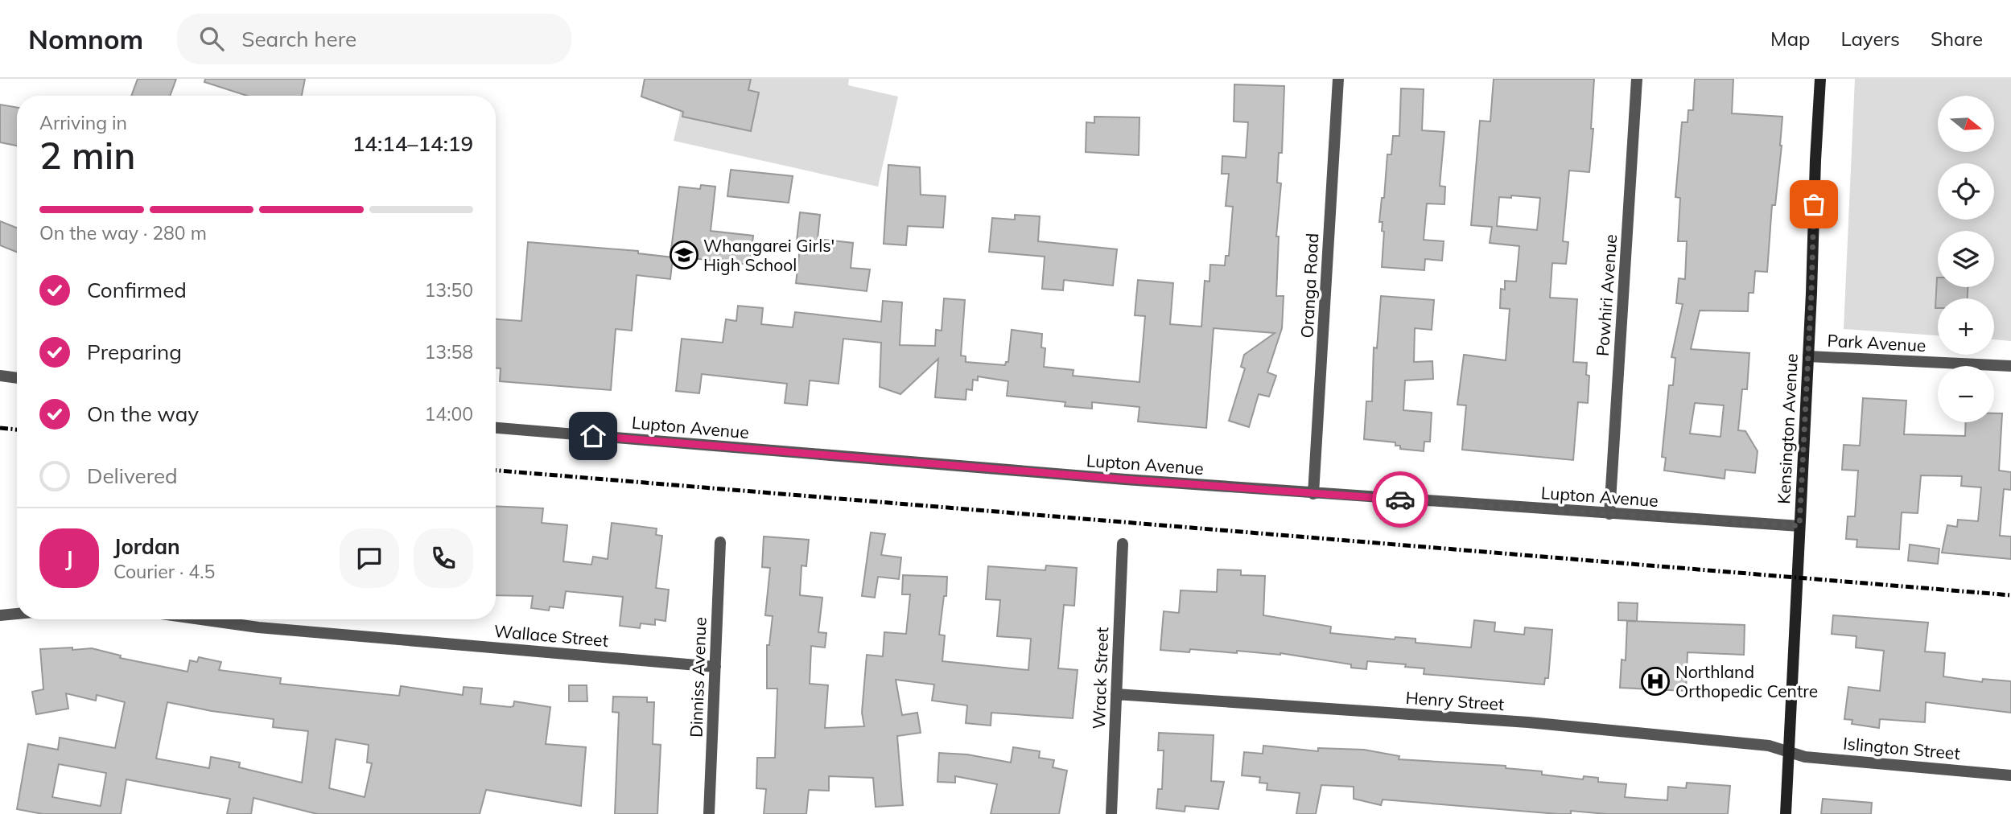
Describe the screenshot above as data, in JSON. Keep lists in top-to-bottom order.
{
  "streets": {
    "main road": ["Kensington Avenue"],
    "street": [
      "Oranga Road",
      "Powhiri Avenue",
      "Park Avenue",
      "Lupton Avenue",
      "Wallace Street",
      "Dinniss Avenue",
      "Wrack Street",
      "Henry Street",
      "Islington Street"
    ]
  },
  "crossings": [
    ["Oranga Road", "Lupton Avenue"],
    ["Powhiri Avenue", "Lupton Avenue"],
    ["Park Avenue", "Kensington Avenue"],
    ["Lupton Avenue", "Kensington Avenue"],
    ["Kensington Avenue", "Henry Street"],
    ["Kensington Avenue", "Islington Street"],
    ["Wallace Street", "Dinniss Avenue"],
    ["Wrack Street", "Henry Street"],
    ["Henry Street", "Islington Street"]
  ],
  "places": {
    "school or university": ["Whangarei Girls' High School"],
    "hospital": ["Northland Orthopedic Centre"]
  },
  "north": "right",
  "page": {
    "header": "Nomnom",
    "search": "Search here",
    "nav": ["Map", "Layers", "Share"],
    "map_buttons": ["+", "−"],
    "heading": ["2 min", "Arriving in", "14:14–14:19"],
    "panel": ["Jordan", "Courier · 4.5"],
    "bar": "On the way · 280 m",
    "list": [
      ["Confirmed", "13:50"],
      ["Preparing", "13:58"],
      ["On the way", "14:00"],
      "Delivered"
    ],
    "round": "J"
  }
}
